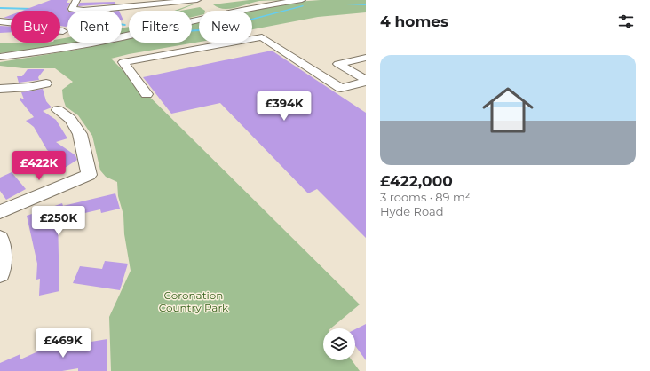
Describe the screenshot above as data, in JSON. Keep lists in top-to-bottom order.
{
  "parks": ["Coronation Country Park"],
  "page": {
    "heading": "4 homes",
    "chip": [
      "Buy",
      "Rent",
      "Filters",
      "New"
    ],
    "list": [
      {
        "name": "£422,000",
        "note": "3 rooms · 89 m² · Hyde Road"
      }
    ],
    "price": [
      "£394K",
      "£422K",
      "£250K",
      "£469K"
    ]
  }
}
